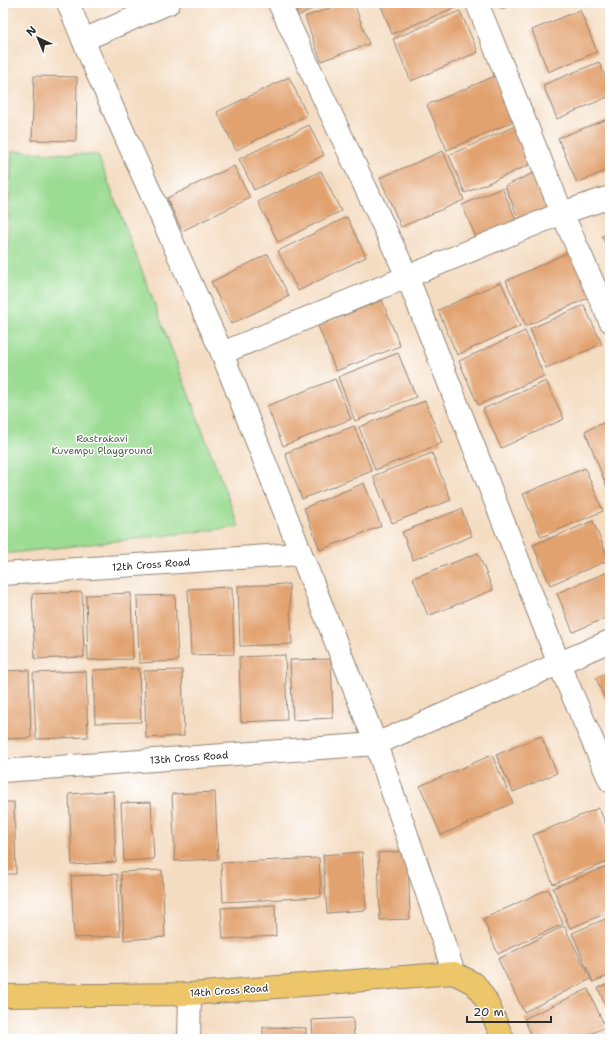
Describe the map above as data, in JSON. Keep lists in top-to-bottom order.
{
  "streets": {
    "main road": ["14th Cross Road"],
    "street": ["12th Cross Road", "13th Cross Road"]
  },
  "parks": ["Rastrakavi Kuvempu Playground"],
  "scale_bar": "20 m",
  "north": "top left"
}
